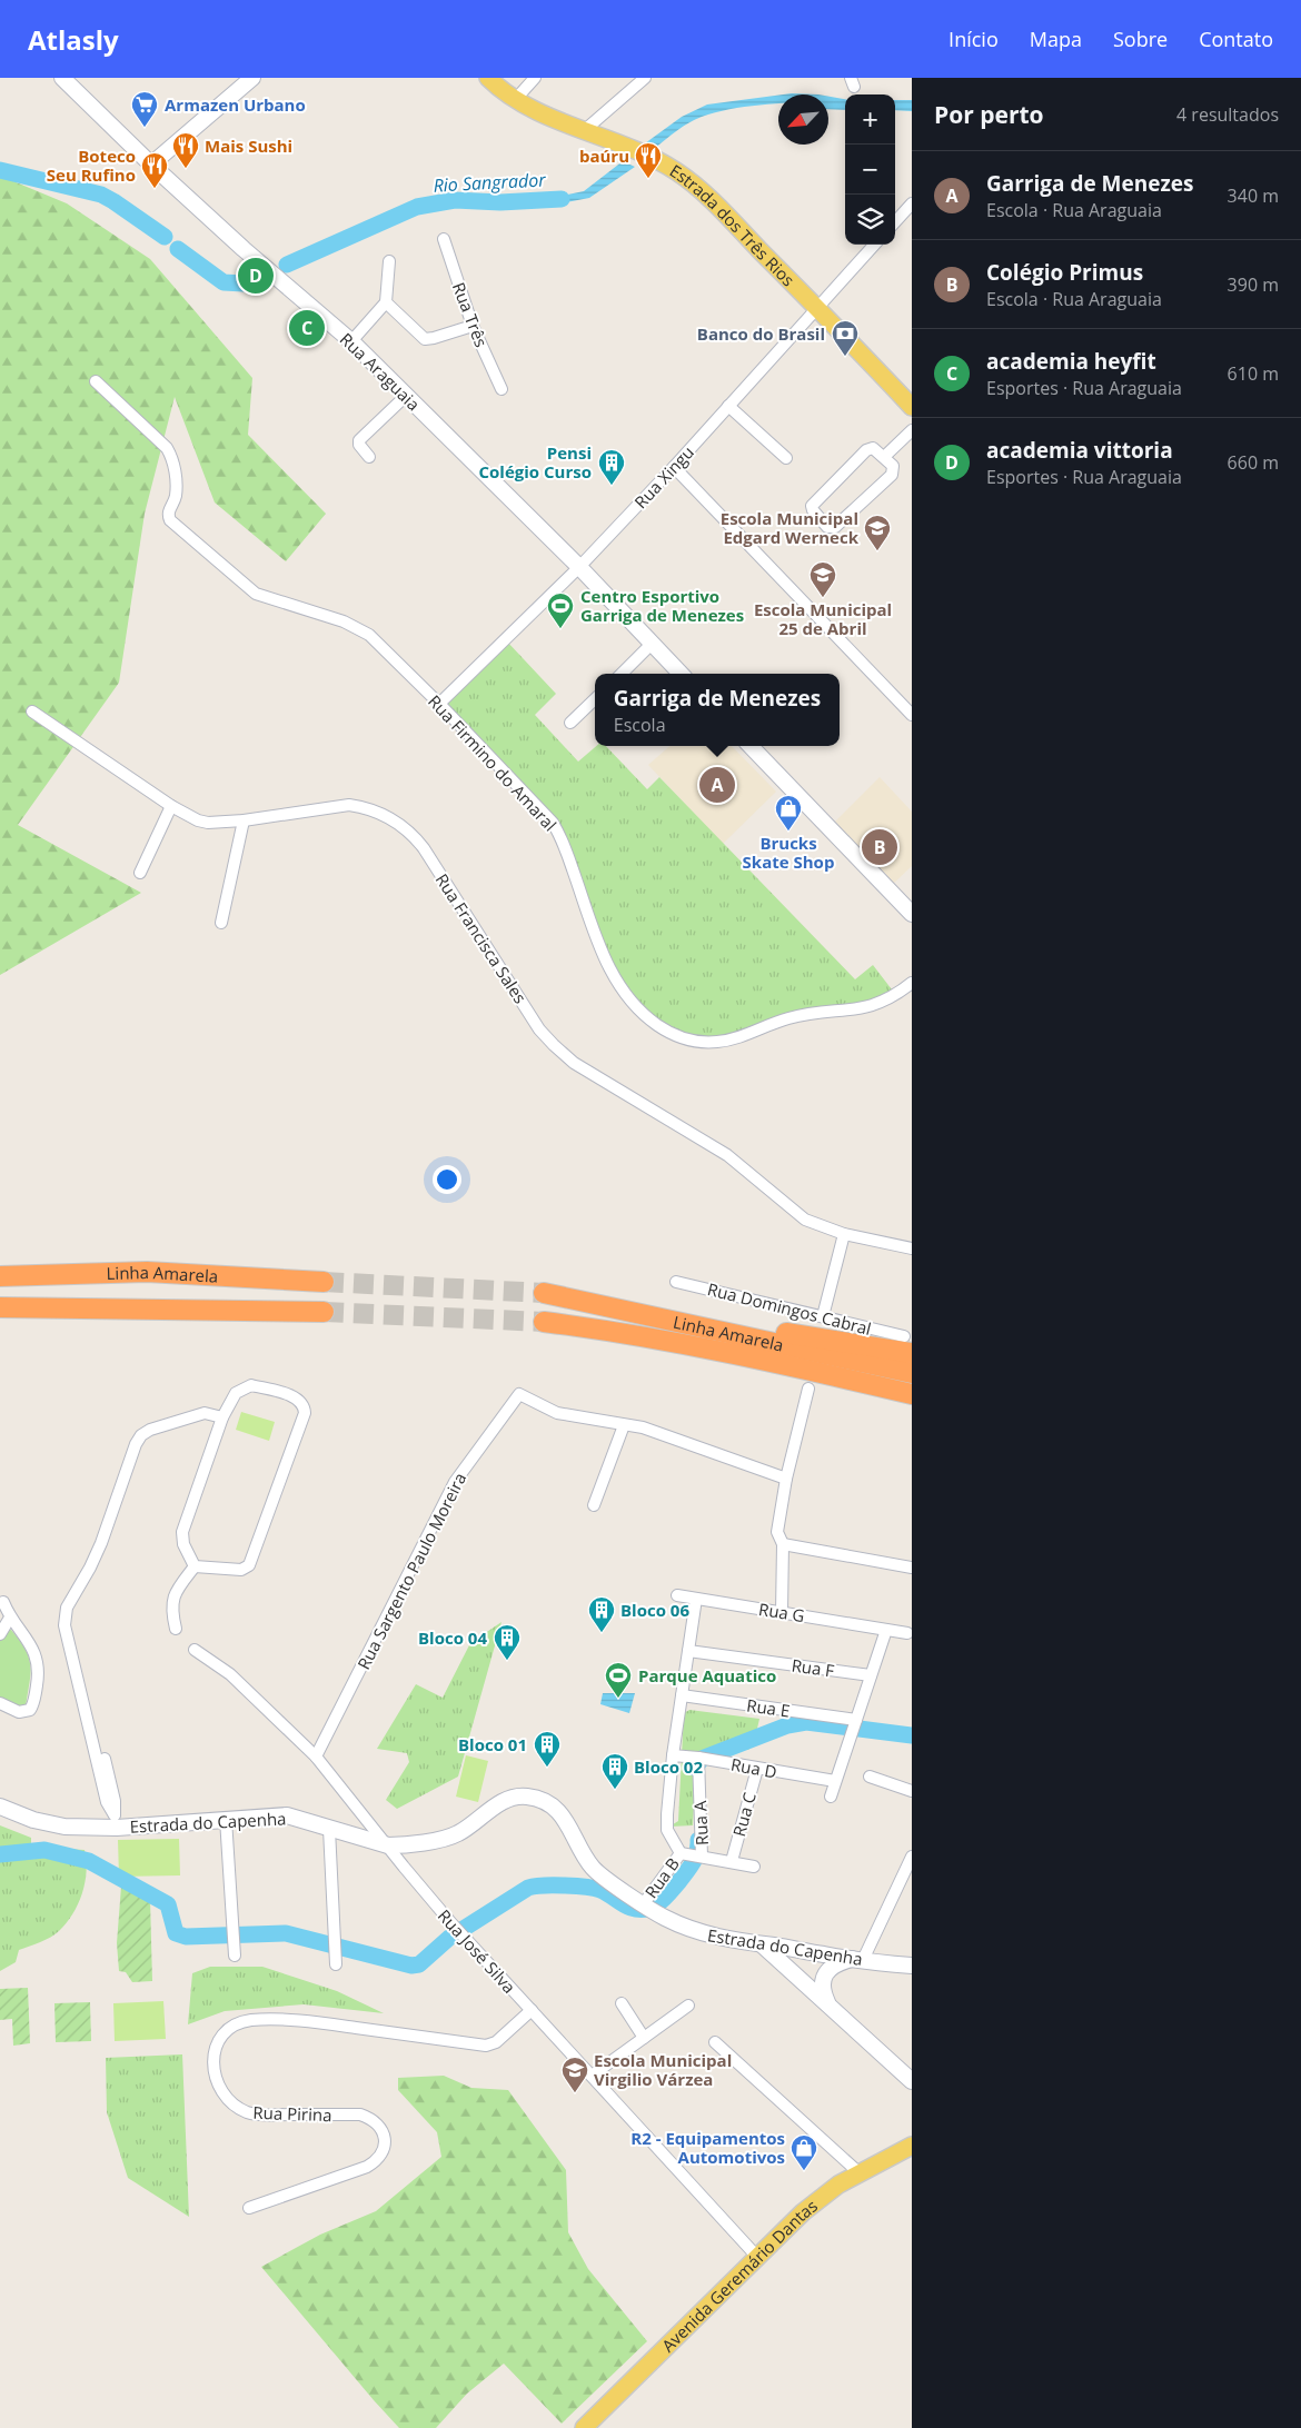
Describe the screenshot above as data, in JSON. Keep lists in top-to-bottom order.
{
  "streets": {
    "highway": ["Linha Amarela"],
    "main road": ["Estrada dos Três Rios", "Avenida Geremário Dantas"],
    "street": [
      "Rua Três",
      "Rua Araguaia",
      "Rua Xingu",
      "Rua Firmino do Amaral",
      "Rua Francisca Sales",
      "Rua Domingos Cabral",
      "Rua Sargento Paulo Moreira",
      "Rua G",
      "Rua F",
      "Rua E",
      "Rua D",
      "Rua C",
      "Estrada do Capenha",
      "Rua A",
      "Rua B",
      "Rua José Silva",
      "Rua Pirina"
    ]
  },
  "crossings": [
    ["Estrada dos Três Rios", "Rua Xingu"],
    ["Rua Araguaia", "Rua Xingu"],
    ["Rua Xingu", "Rua Firmino do Amaral"],
    ["Rua Sargento Paulo Moreira", "Rua José Silva"],
    ["Rua G", "Rua B"],
    ["Rua F", "Rua B"],
    ["Rua E", "Rua B"],
    ["Rua D", "Rua C"],
    ["Rua D", "Rua A"],
    ["Rua D", "Rua B"],
    ["Rua C", "Rua B"],
    ["Estrada do Capenha", "Rua B"],
    ["Estrada do Capenha", "Rua José Silva"],
    ["Rua A", "Rua B"],
    ["Rua José Silva", "Rua Pirina"],
    ["Rua José Silva", "Avenida Geremário Dantas"]
  ],
  "water": ["Rio Sangrador"],
  "places": {
    "supermarket": ["Armazen Urbano"],
    "restaurant": ["Mais Sushi", "baúru", "Boteco Seu Rufino"],
    "bank": ["Banco do Brasil"],
    "building": [
      "Pensi Colégio Curso",
      "Bloco 06",
      "Bloco 04",
      "Bloco 01",
      "Bloco 02"
    ],
    "school or university": ["Escola Municipal Edgard Werneck", "Escola Municipal 25 de Abril", "Escola Municipal Virgilio Várzea"],
    "sports": ["Centro Esportivo Garriga de Menezes", "Parque Aquatico"],
    "shop": ["Brucks Skate Shop", "R2 - Equipamentos Automotivos"]
  },
  "north": "bottom left",
  "page": {
    "header": "Atlasly",
    "nav": [
      "Início",
      "Mapa",
      "Sobre",
      "Contato"
    ],
    "heading": ["Por perto", "4 resultados"],
    "map_buttons": ["+", "−"],
    "list": [
      {
        "mark": "A",
        "name": "Garriga de Menezes",
        "note": "Escola · Rua Araguaia",
        "value": "340 m"
      },
      {
        "mark": "B",
        "name": "Colégio Primus",
        "note": "Escola · Rua Araguaia",
        "value": "390 m"
      },
      {
        "mark": "C",
        "name": "academia heyfit",
        "note": "Esportes · Rua Araguaia",
        "value": "610 m"
      },
      {
        "mark": "D",
        "name": "academia vittoria",
        "note": "Esportes · Rua Araguaia",
        "value": "660 m"
      }
    ],
    "pins": [
      "D",
      "C",
      "A",
      "B"
    ],
    "popup": ["Garriga de Menezes", "Escola"]
  }
}
